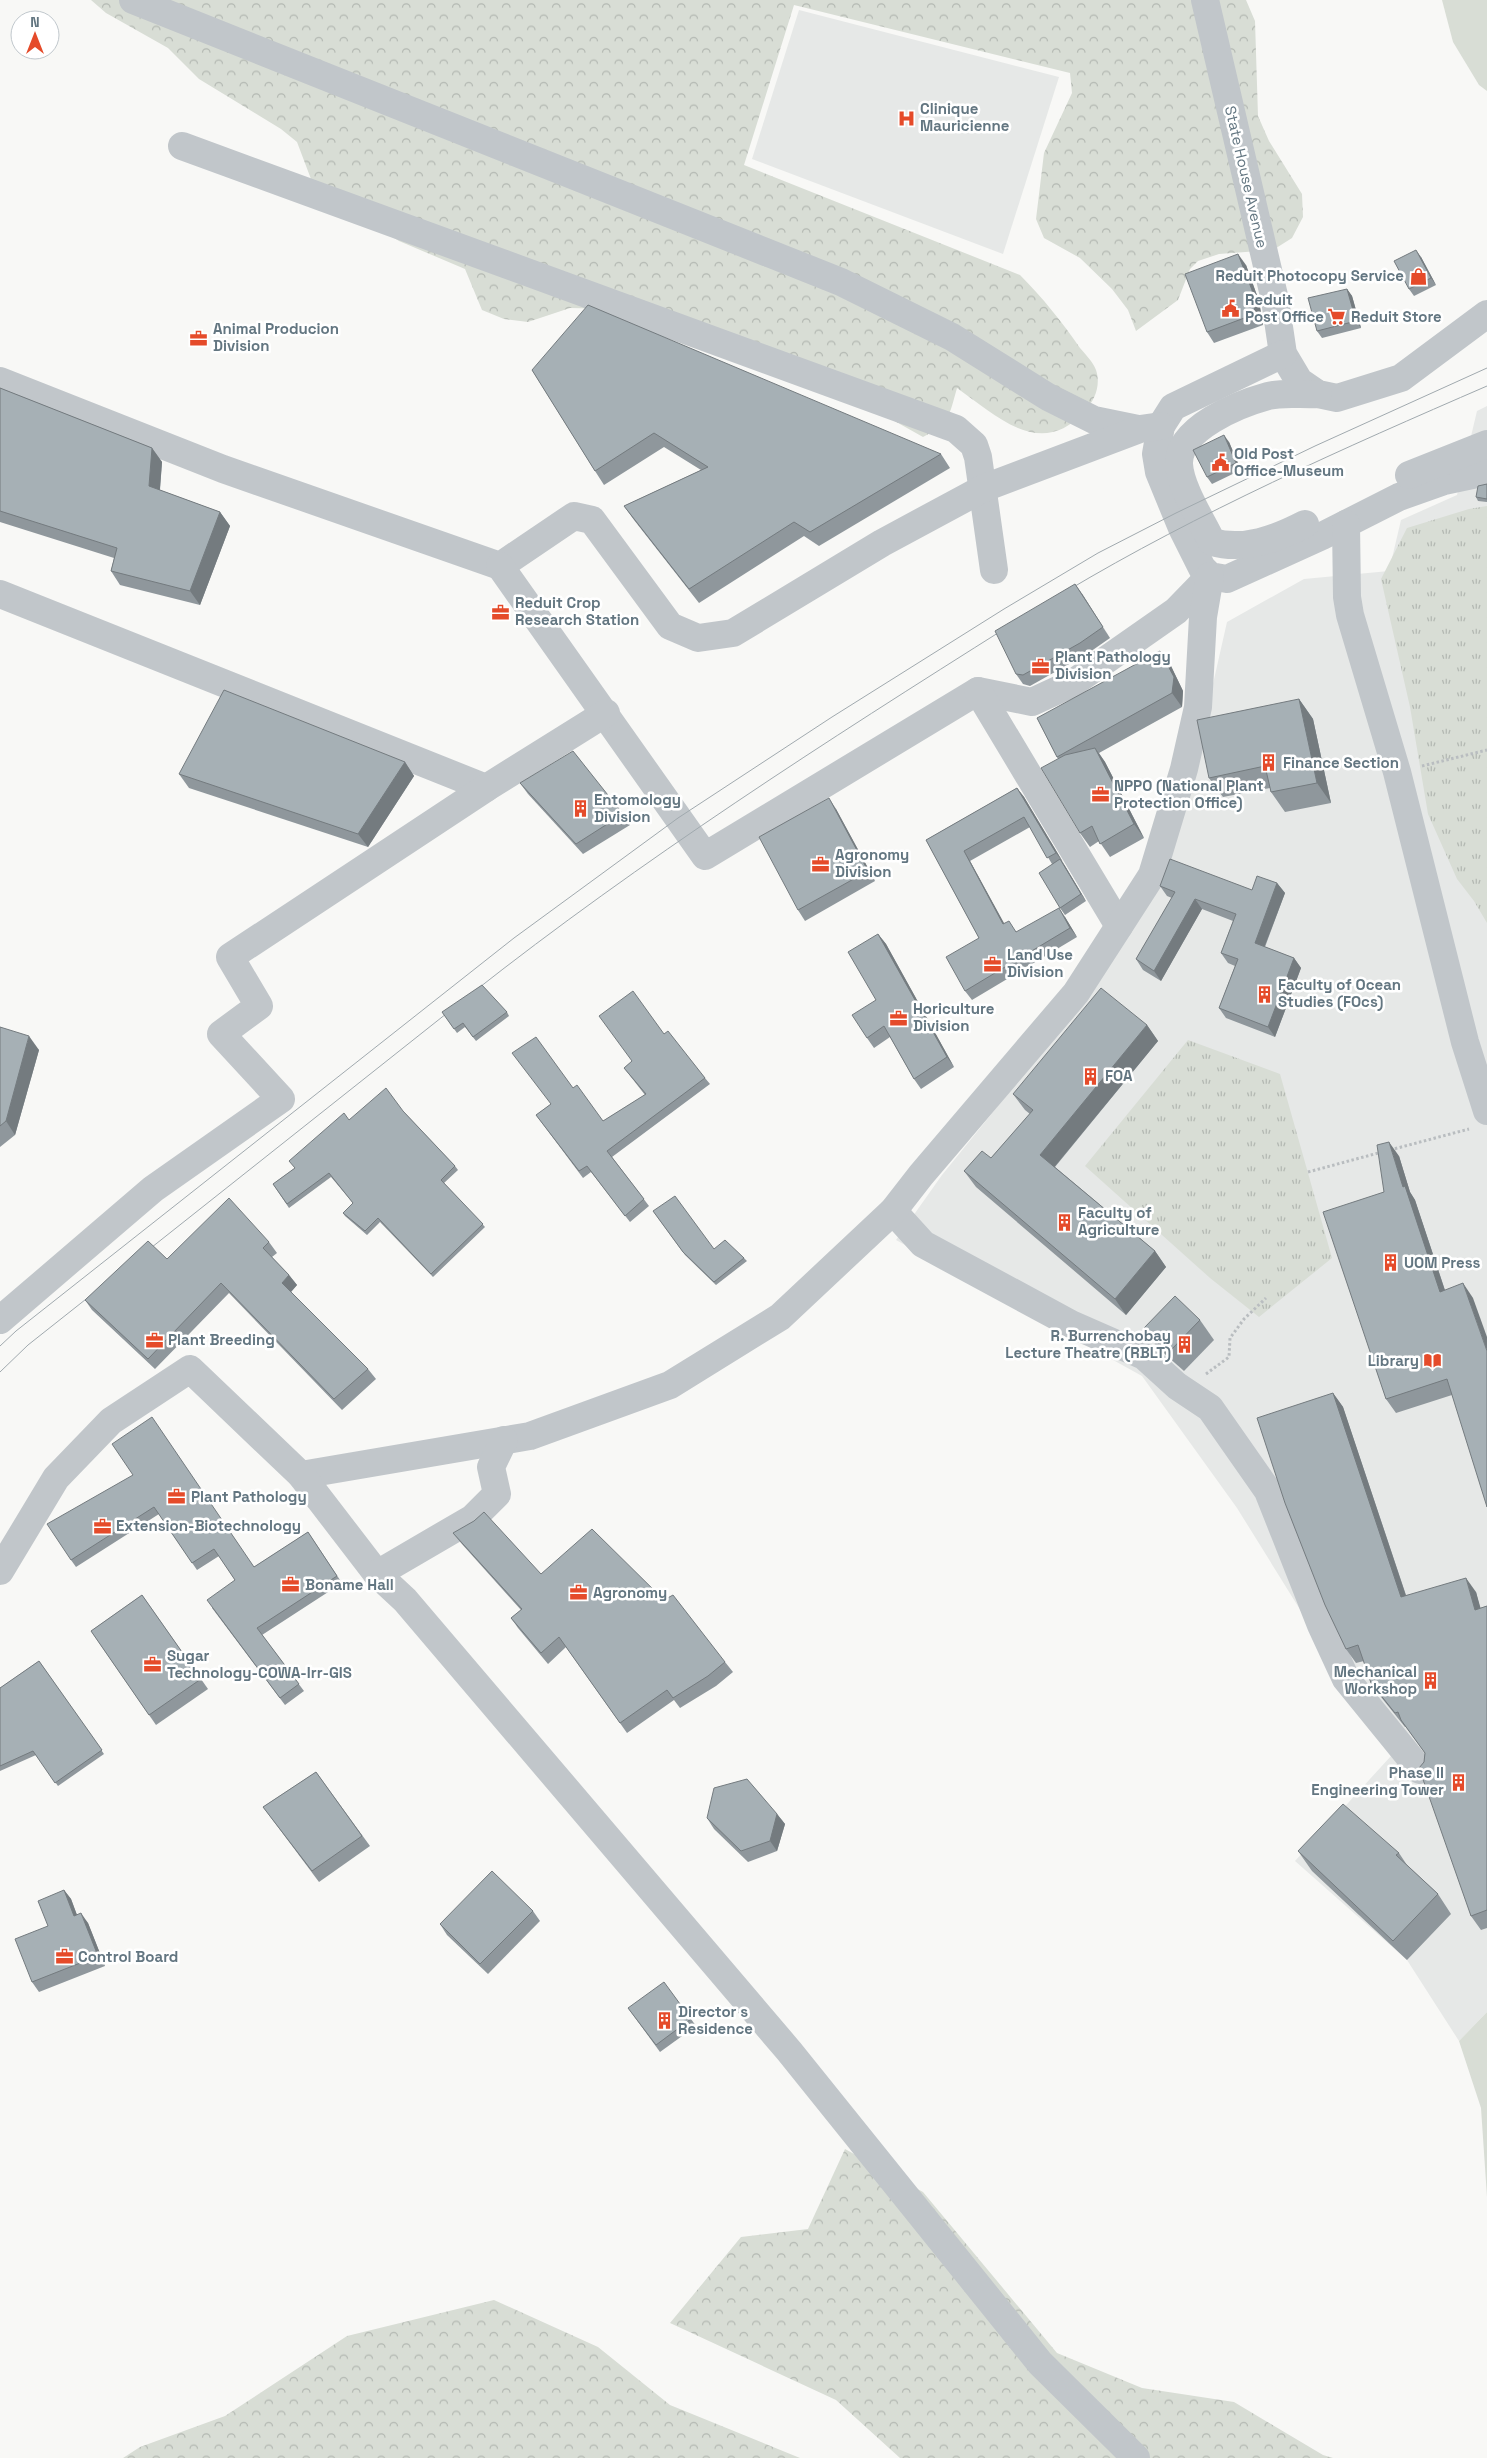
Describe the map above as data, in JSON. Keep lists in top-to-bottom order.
{
  "streets": {
    "street": ["State House Avenue"]
  },
  "places": {
    "hospital": ["Clinique Mauricienne"],
    "shop": ["Reduit Photocopy Service"],
    "public building": ["Reduit Post Office", "Old Post Office-Museum"],
    "supermarket": ["Reduit Store"],
    "office": [
      "Animal Producion Division",
      "Reduit Crop Research Station",
      "Plant Pathology Division",
      "NPPO (National Plant Protection Office)",
      "Agronomy Division",
      "Land Use Division",
      "Horiculture Division",
      "Plant Breeding",
      "Plant Pathology",
      "Extension-Biotechnology",
      "Boname Hall",
      "Agronomy",
      "Sugar Technology-COWA-Irr-GIS",
      "Control Board"
    ],
    "building": [
      "Finance Section",
      "Entomology Division",
      "Faculty of Ocean Studies (FOcs)",
      "FOA",
      "Faculty of Agriculture",
      "UOM Press",
      "R. Burrenchobay Lecture Theatre (RBLT)",
      "Mechanical Workshop",
      "Phase II Engineering Tower",
      "Director s Residence"
    ],
    "library": ["Library"]
  },
  "north": "top"
}
